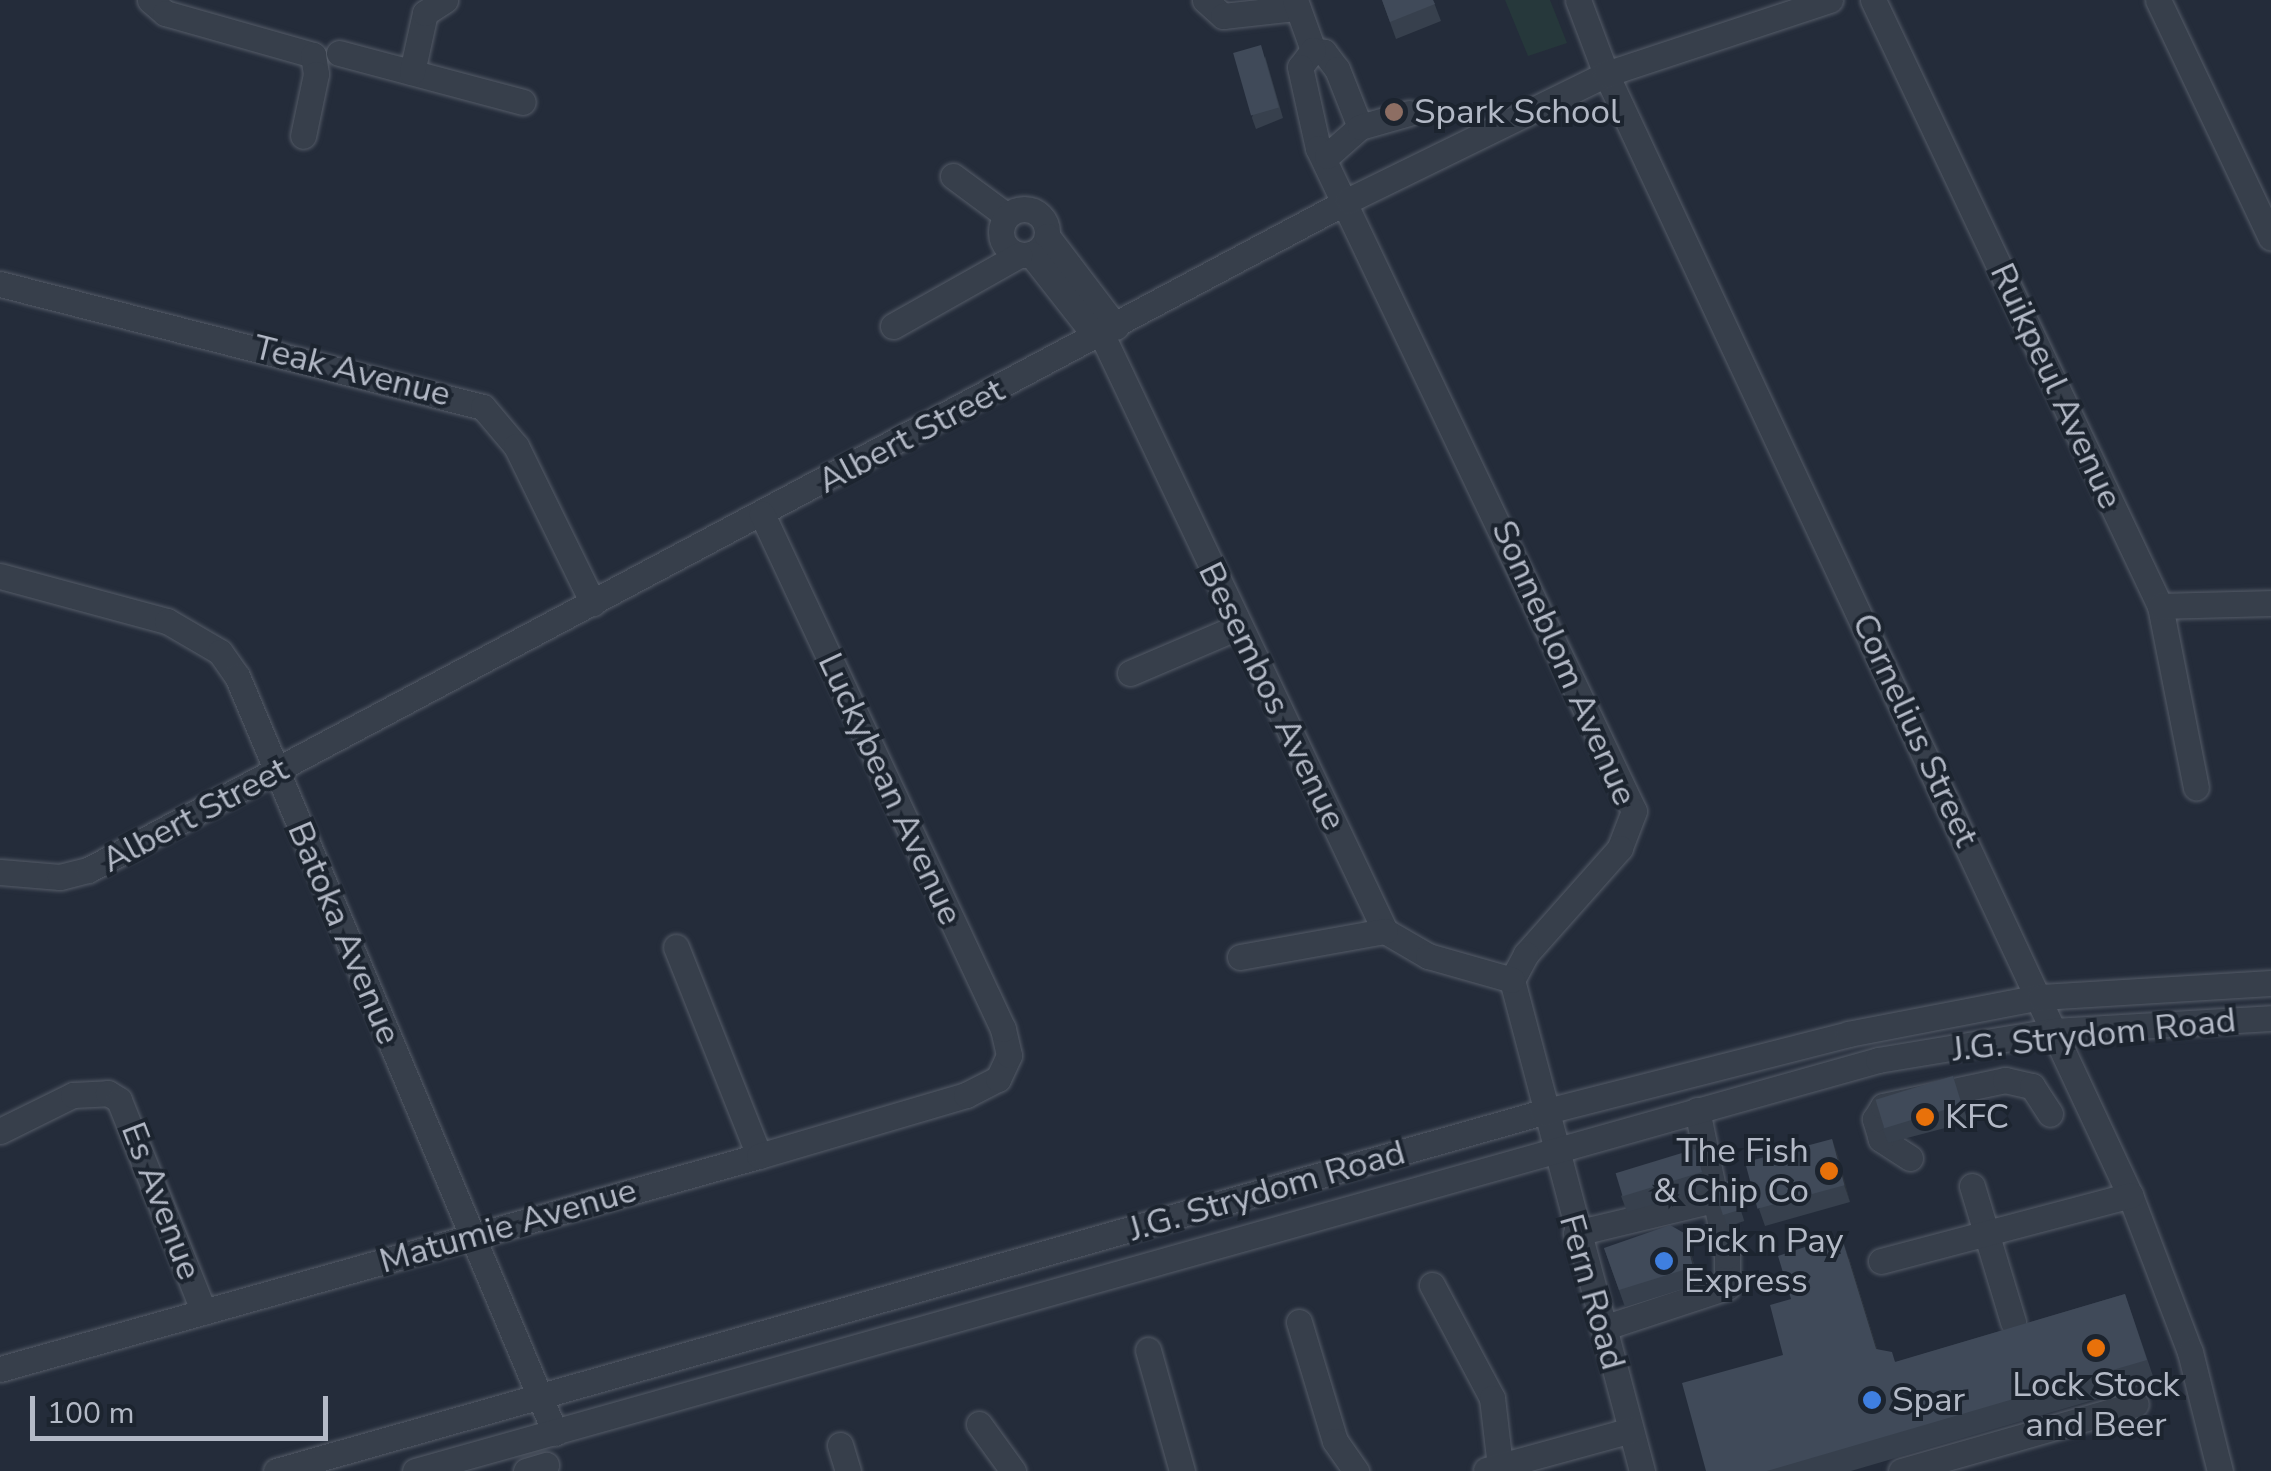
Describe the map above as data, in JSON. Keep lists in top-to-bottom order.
{
  "streets": {
    "street": [
      "Teak Avenue",
      "Ruikpeul Avenue",
      "Albert Street",
      "Sonneblom Avenue",
      "Besembos Avenue",
      "Cornelius Street",
      "Luckybean Avenue",
      "Batoka Avenue",
      "J.G. Strydom Road",
      "Es Avenue",
      "Matumie Avenue",
      "Fern Road"
    ]
  },
  "crossings": [
    ["Teak Avenue", "Albert Street"],
    ["Albert Street", "Sonneblom Avenue"],
    ["Albert Street", "Besembos Avenue"],
    ["Albert Street", "Cornelius Street"],
    ["Albert Street", "Luckybean Avenue"],
    ["Albert Street", "Batoka Avenue"],
    ["Cornelius Street", "J.G. Strydom Road"],
    ["Luckybean Avenue", "Matumie Avenue"],
    ["Batoka Avenue", "J.G. Strydom Road"],
    ["Batoka Avenue", "Matumie Avenue"],
    ["J.G. Strydom Road", "Fern Road"],
    ["Es Avenue", "Matumie Avenue"]
  ],
  "places": [
    "Spark School",
    "KFC",
    "The Fish & Chip Co",
    "Pick n Pay Express",
    "Lock Stock and Beer",
    "Spar"
  ],
  "scale_bar": "100 m"
}
